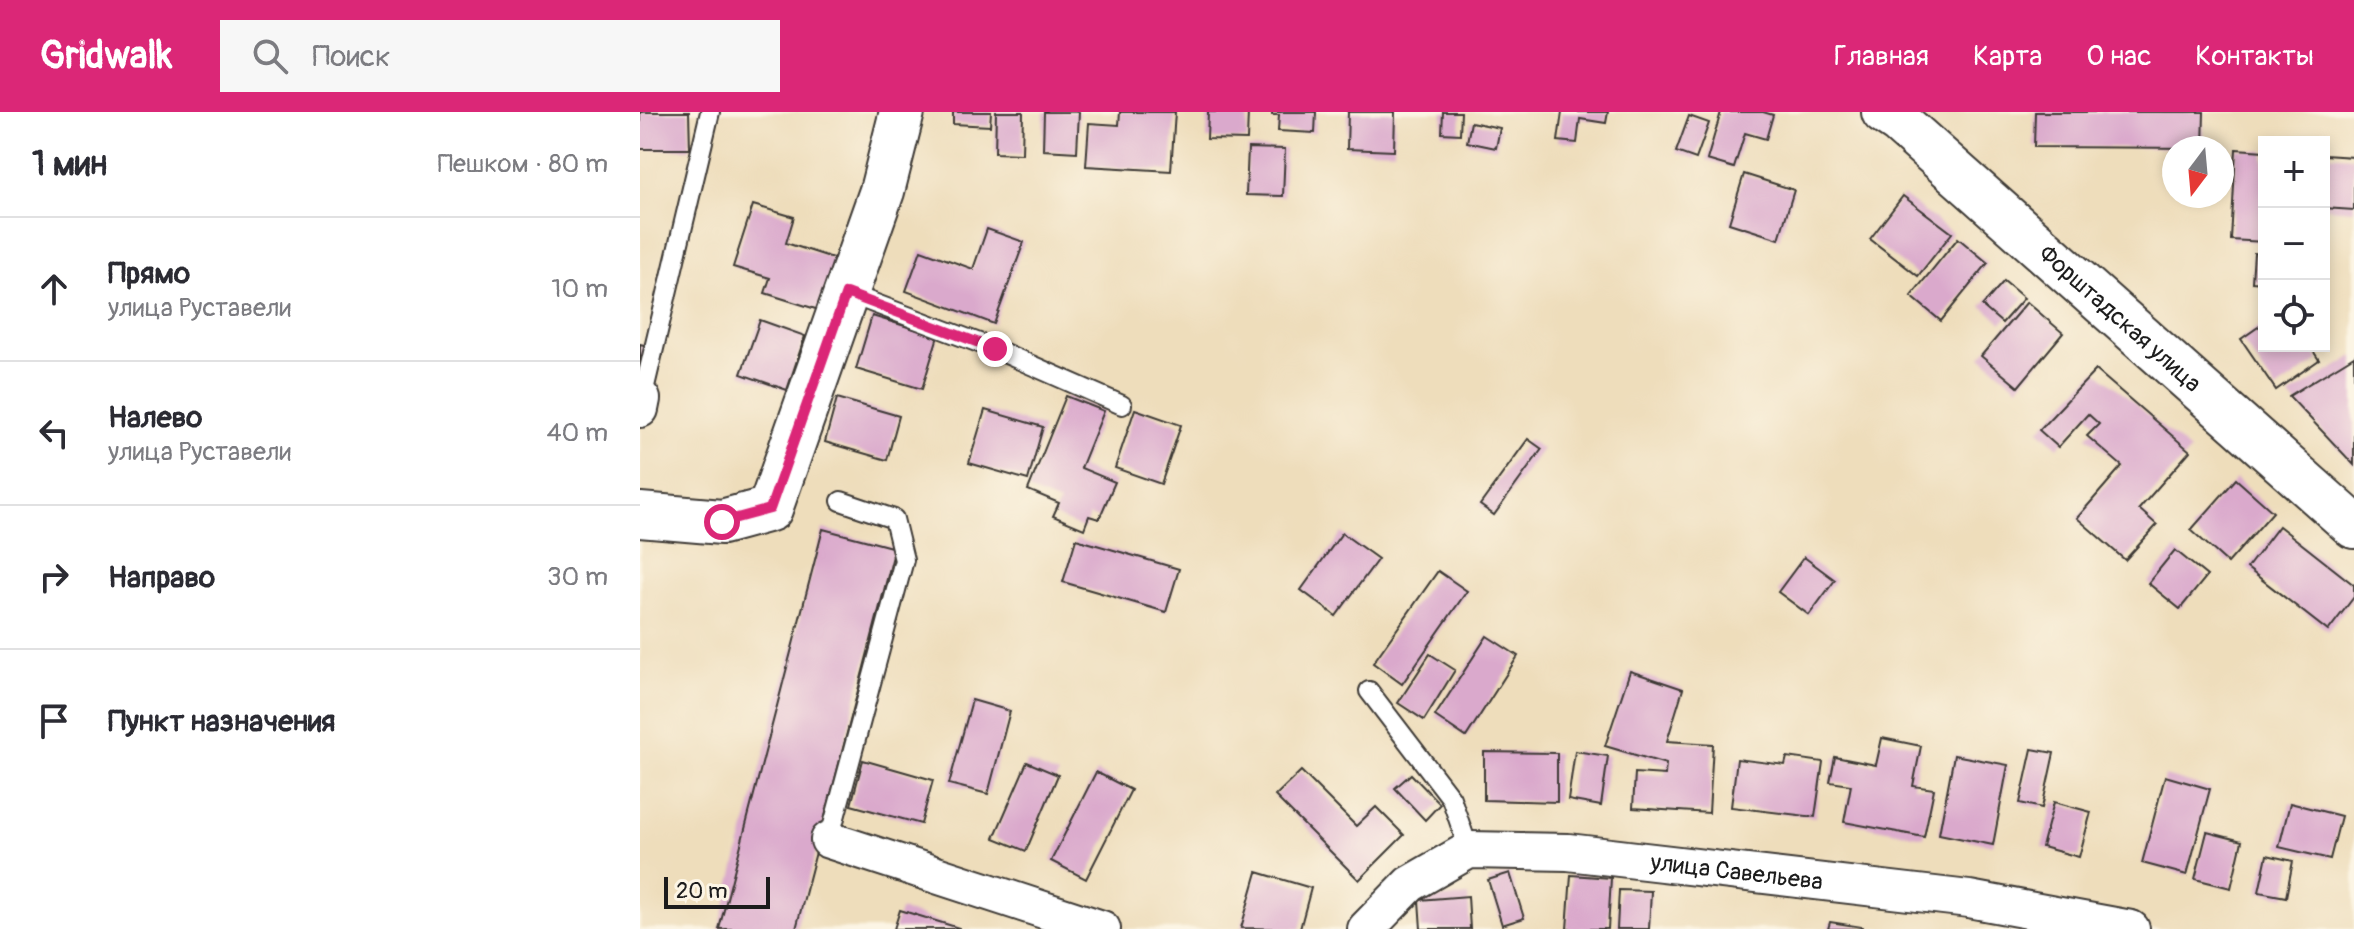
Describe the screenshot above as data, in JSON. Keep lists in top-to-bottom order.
{
  "streets": {
    "street": ["Форштадская улица", "улица Савельева"]
  },
  "scale_bar": "20 m",
  "north": "bottom",
  "page": {
    "header": "Gridwalk",
    "search": "Поиск",
    "nav": [
      "Главная",
      "Карта",
      "О нас",
      "Контакты"
    ],
    "heading": ["1 мин", "Пешком · 80 m"],
    "map_buttons": ["+", "−"],
    "list": [
      ["Прямо", "улица Руставели", "10 m"],
      ["Налево", "улица Руставели", "40 m"],
      ["Направо", "30 m"],
      "Пункт назначения"
    ],
    "scale": "20 m"
  }
}
